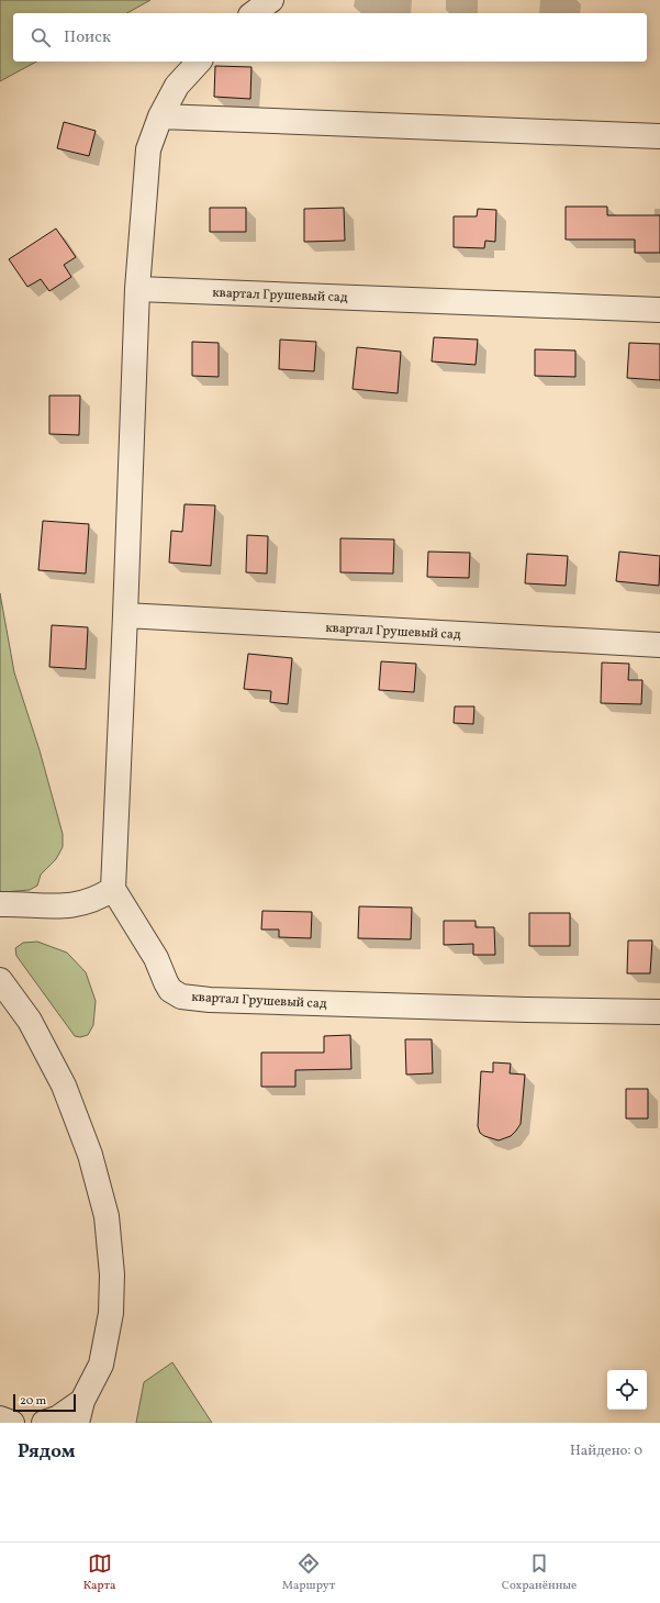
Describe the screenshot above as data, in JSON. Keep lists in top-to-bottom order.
{
  "streets": {
    "street": ["квартал Грушевый сад"]
  },
  "scale_bar": "20 m",
  "page": {
    "search": "Поиск",
    "scale": "20 m",
    "heading": ["Рядом", "Найдено: 0"],
    "nav": ["Карта", "Маршрут", "Сохранённые"]
  }
}
